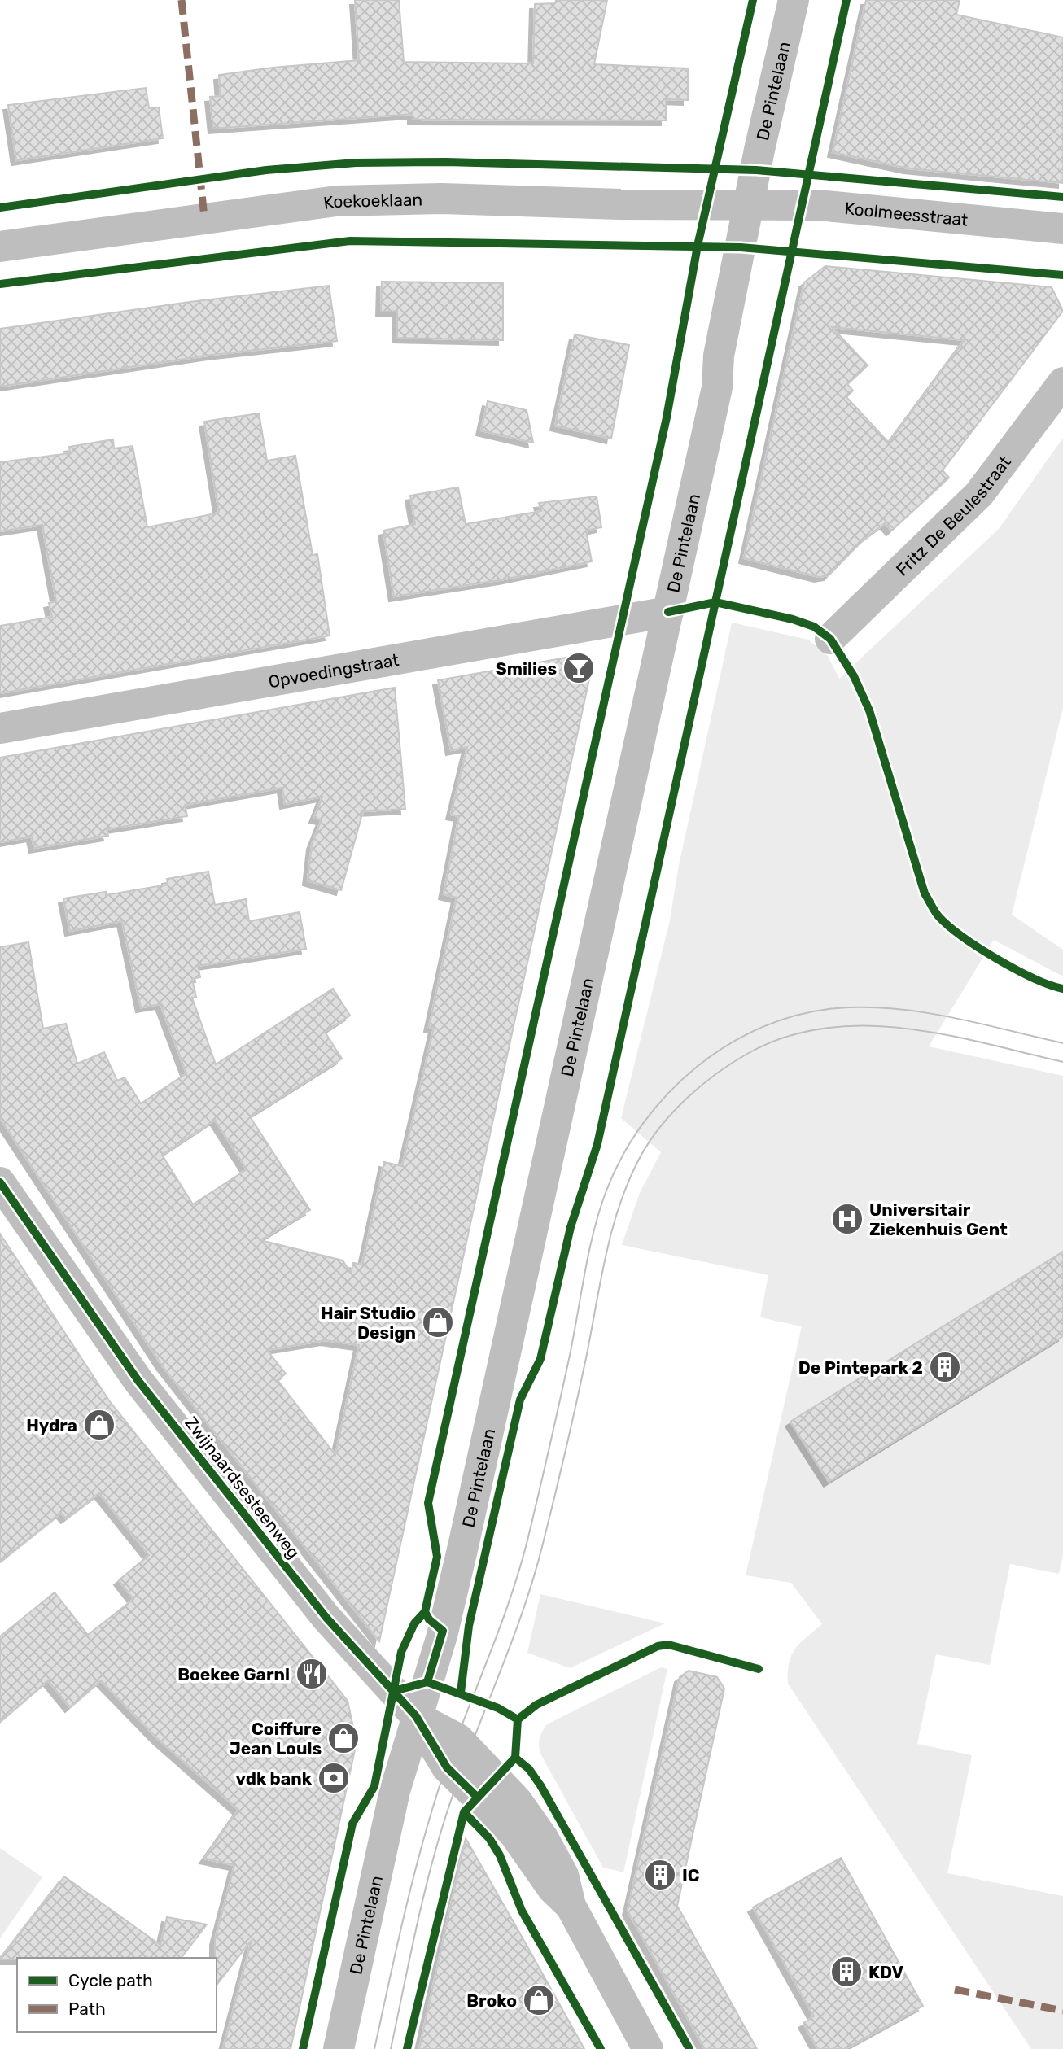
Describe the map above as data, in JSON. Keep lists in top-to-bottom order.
{
  "streets": {
    "street": [
      "De Pintelaan",
      "Koekoeklaan",
      "Koolmeesstraat",
      "Fritz De Beulestraat",
      "Opvoedingstraat",
      "Zwijnaardsesteenweg"
    ]
  },
  "crossings": [
    ["De Pintelaan", "Koekoeklaan"],
    ["De Pintelaan", "Koolmeesstraat"],
    ["De Pintelaan", "Opvoedingstraat"],
    ["De Pintelaan", "Zwijnaardsesteenweg"],
    ["Koekoeklaan", "Koolmeesstraat"]
  ],
  "places": {
    "bar": ["Smilies"],
    "hospital": ["Universitair Ziekenhuis Gent"],
    "shop": [
      "Hair Studio Design",
      "Hydra",
      "Coiffure Jean Louis",
      "Broko"
    ],
    "building": ["De Pintepark 2", "IC", "KDV"],
    "restaurant": ["Boekee Garni"],
    "bank": ["vdk bank"]
  },
  "legend": ["Cycle path", "Path"]
}
